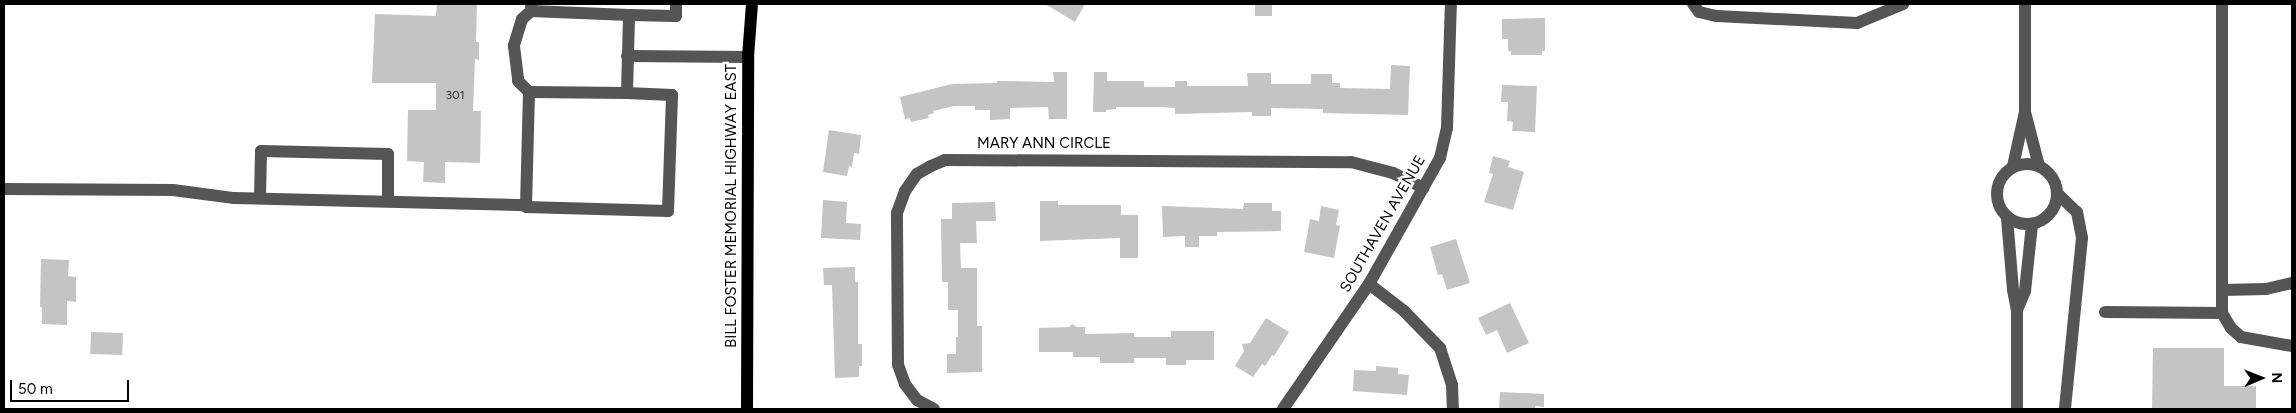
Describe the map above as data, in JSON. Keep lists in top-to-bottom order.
{
  "streets": {
    "main road": ["BILL FOSTER MEMORIAL HIGHWAY EAST"],
    "street": ["MARY ANN CIRCLE", "SOUTHAVEN AVENUE"]
  },
  "crossings": [
    ["MARY ANN CIRCLE", "SOUTHAVEN AVENUE"]
  ],
  "house_numbers": ["301"],
  "scale_bar": "50 m",
  "north": "right"
}
